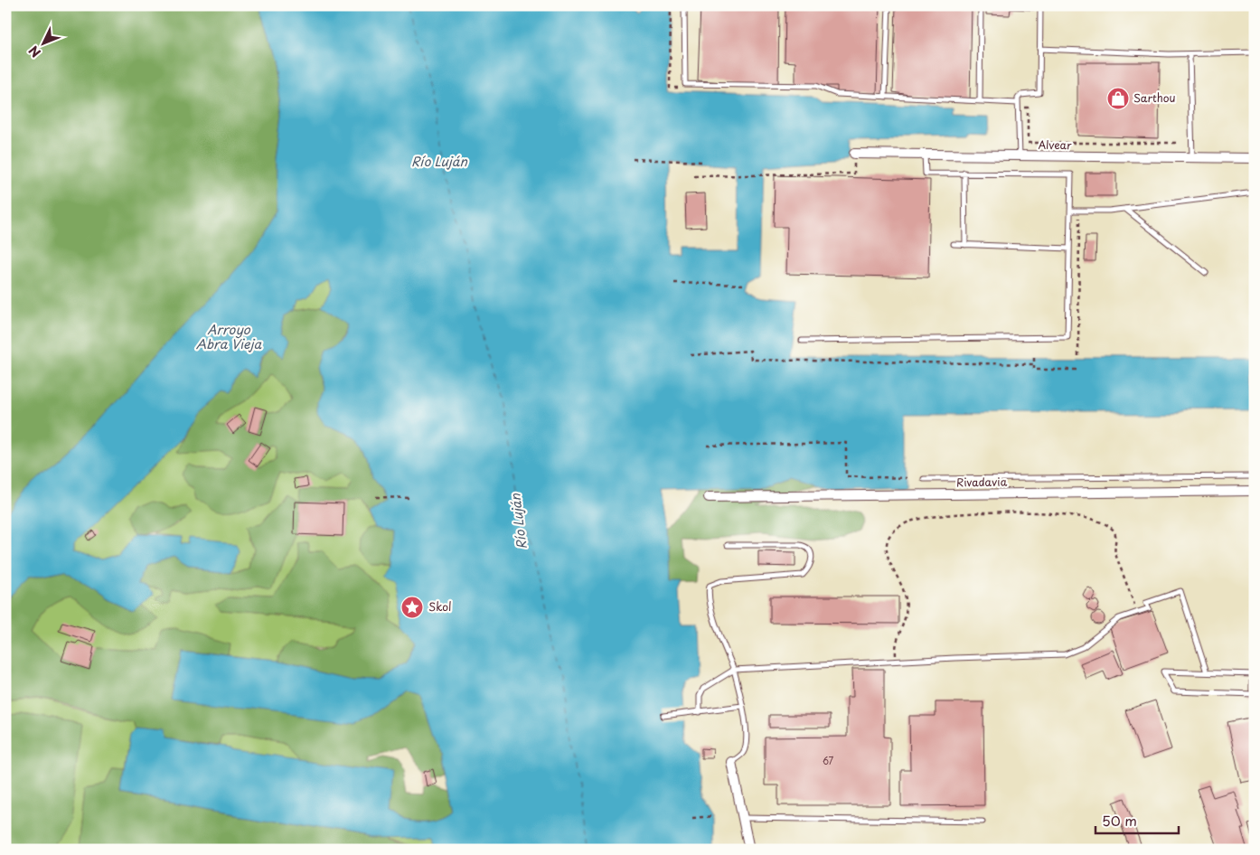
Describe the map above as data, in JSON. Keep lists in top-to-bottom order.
{
  "streets": {
    "street": ["Alvear", "Rivadavia"]
  },
  "water": ["Río Luján", "Arroyo Abra Vieja"],
  "places": {
    "shop": ["Sarthou"],
    "place": ["Skol"]
  },
  "house_numbers": ["67"],
  "scale_bar": "50 m",
  "north": "bottom left"
}
